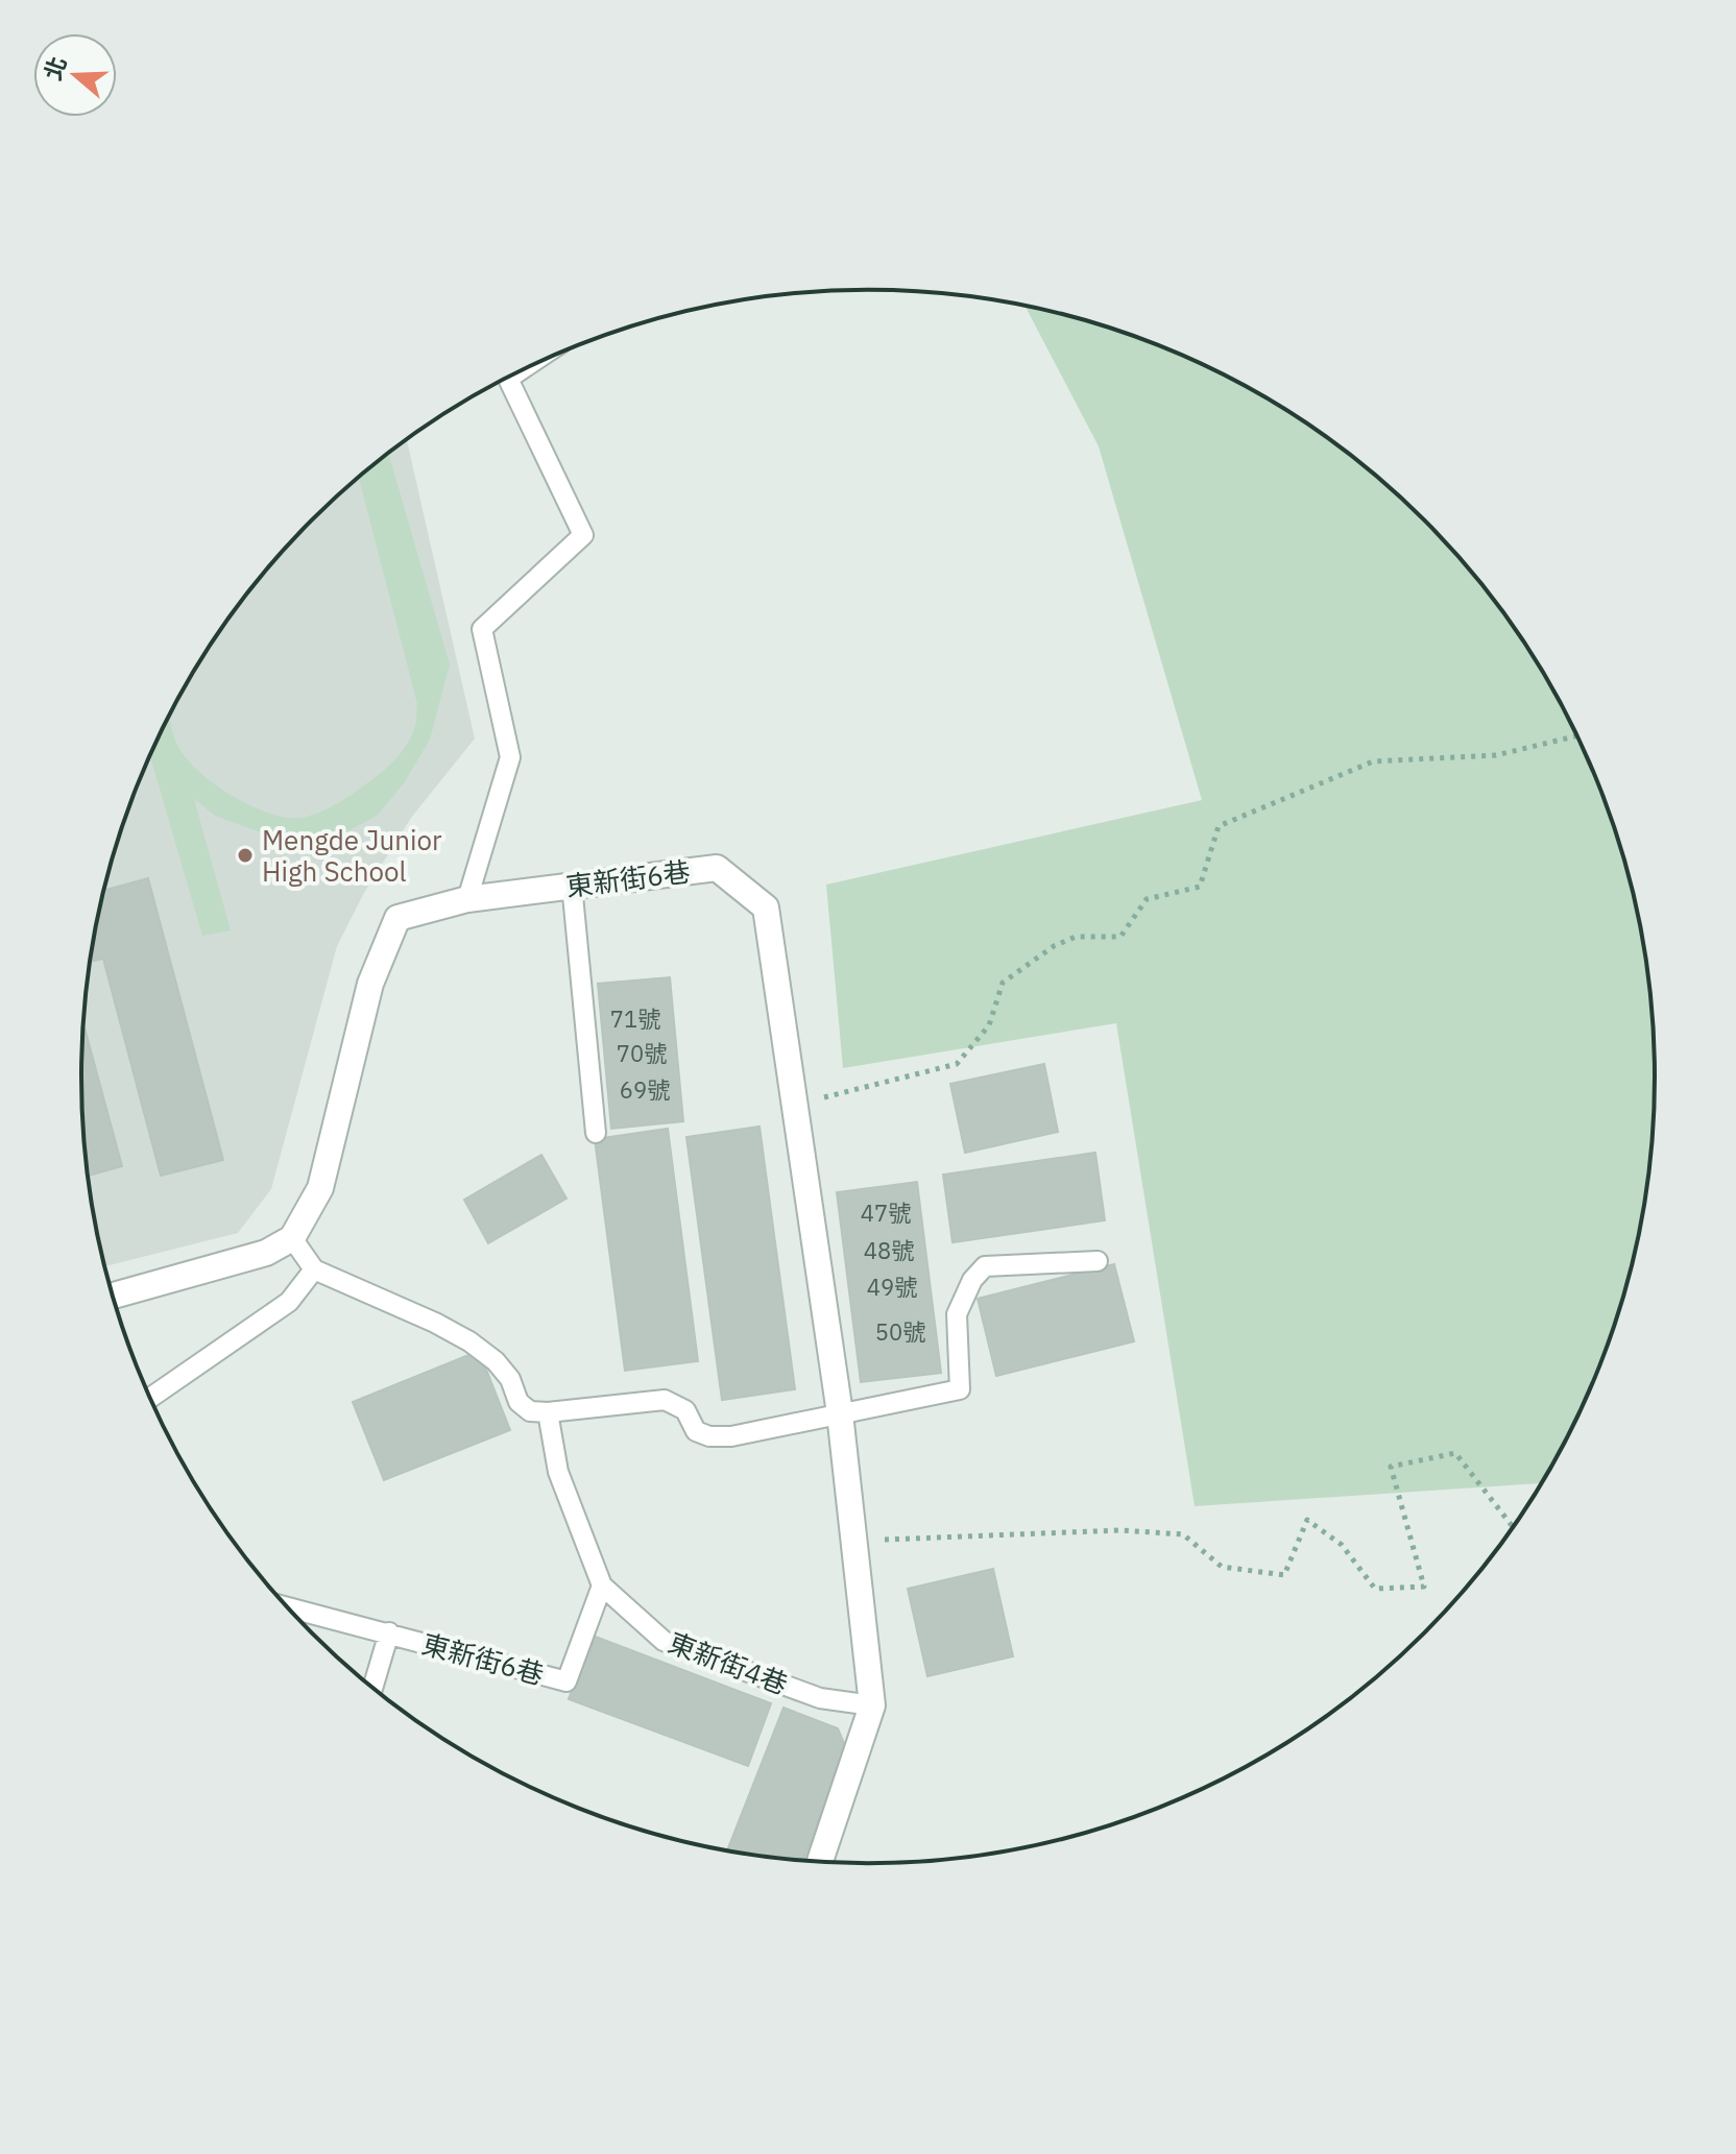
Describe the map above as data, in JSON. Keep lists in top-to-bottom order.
{
  "streets": {
    "street": ["東新街6巷"],
    "lane": ["東新街4巷"]
  },
  "crossings": [
    ["東新街6巷", "東新街4巷"]
  ],
  "places": ["Mengde Junior High School"],
  "house_numbers": [
    "71號",
    "70號",
    "69號",
    "47號",
    "48號",
    "49號",
    "50號"
  ],
  "north": "left"
}
